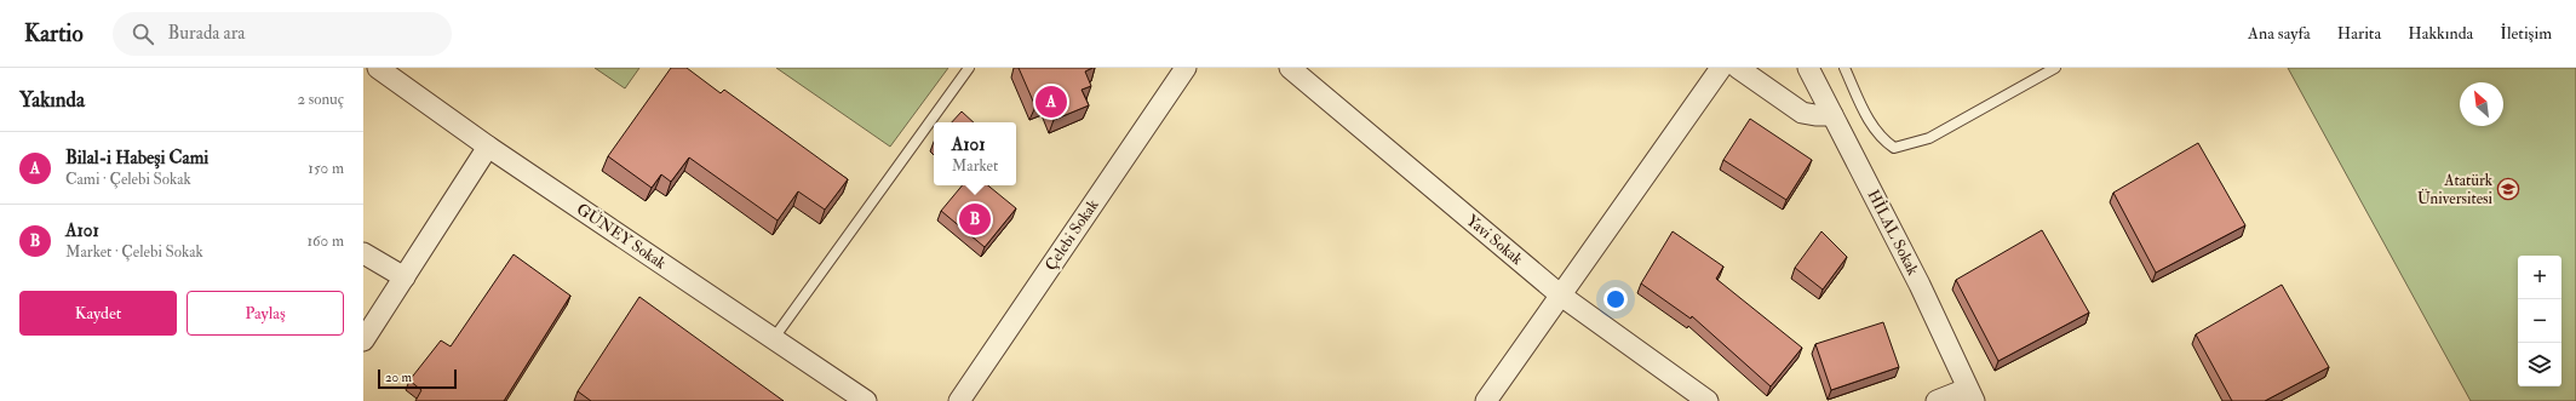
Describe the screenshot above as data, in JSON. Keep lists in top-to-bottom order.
{
  "streets": {
    "street": [
      "HİLAL Sokak",
      "Çelebi Sokak",
      "GÜNEY Sokak",
      "Yavi Sokak"
    ]
  },
  "places": {
    "school or university": ["Atatürk Üniversitesi"]
  },
  "scale_bar": "20 m",
  "north": "top left",
  "page": {
    "header": "Kartio",
    "search": "Burada ara",
    "nav": [
      "Ana sayfa",
      "Harita",
      "Hakkında",
      "İletişim"
    ],
    "heading": ["Yakında", "2 sonuç"],
    "pins": ["A", "B"],
    "popup": ["A101", "Market"],
    "list": [
      {
        "mark": "A",
        "name": "Bilal-i Habeşi Cami",
        "note": "Cami · Çelebi Sokak",
        "value": "150 m"
      },
      {
        "mark": "B",
        "name": "A101",
        "note": "Market · Çelebi Sokak",
        "value": "160 m"
      }
    ],
    "map_buttons": ["+", "−"],
    "buttons": ["Kaydet", "Paylaş"],
    "scale": "20 m"
  }
}
